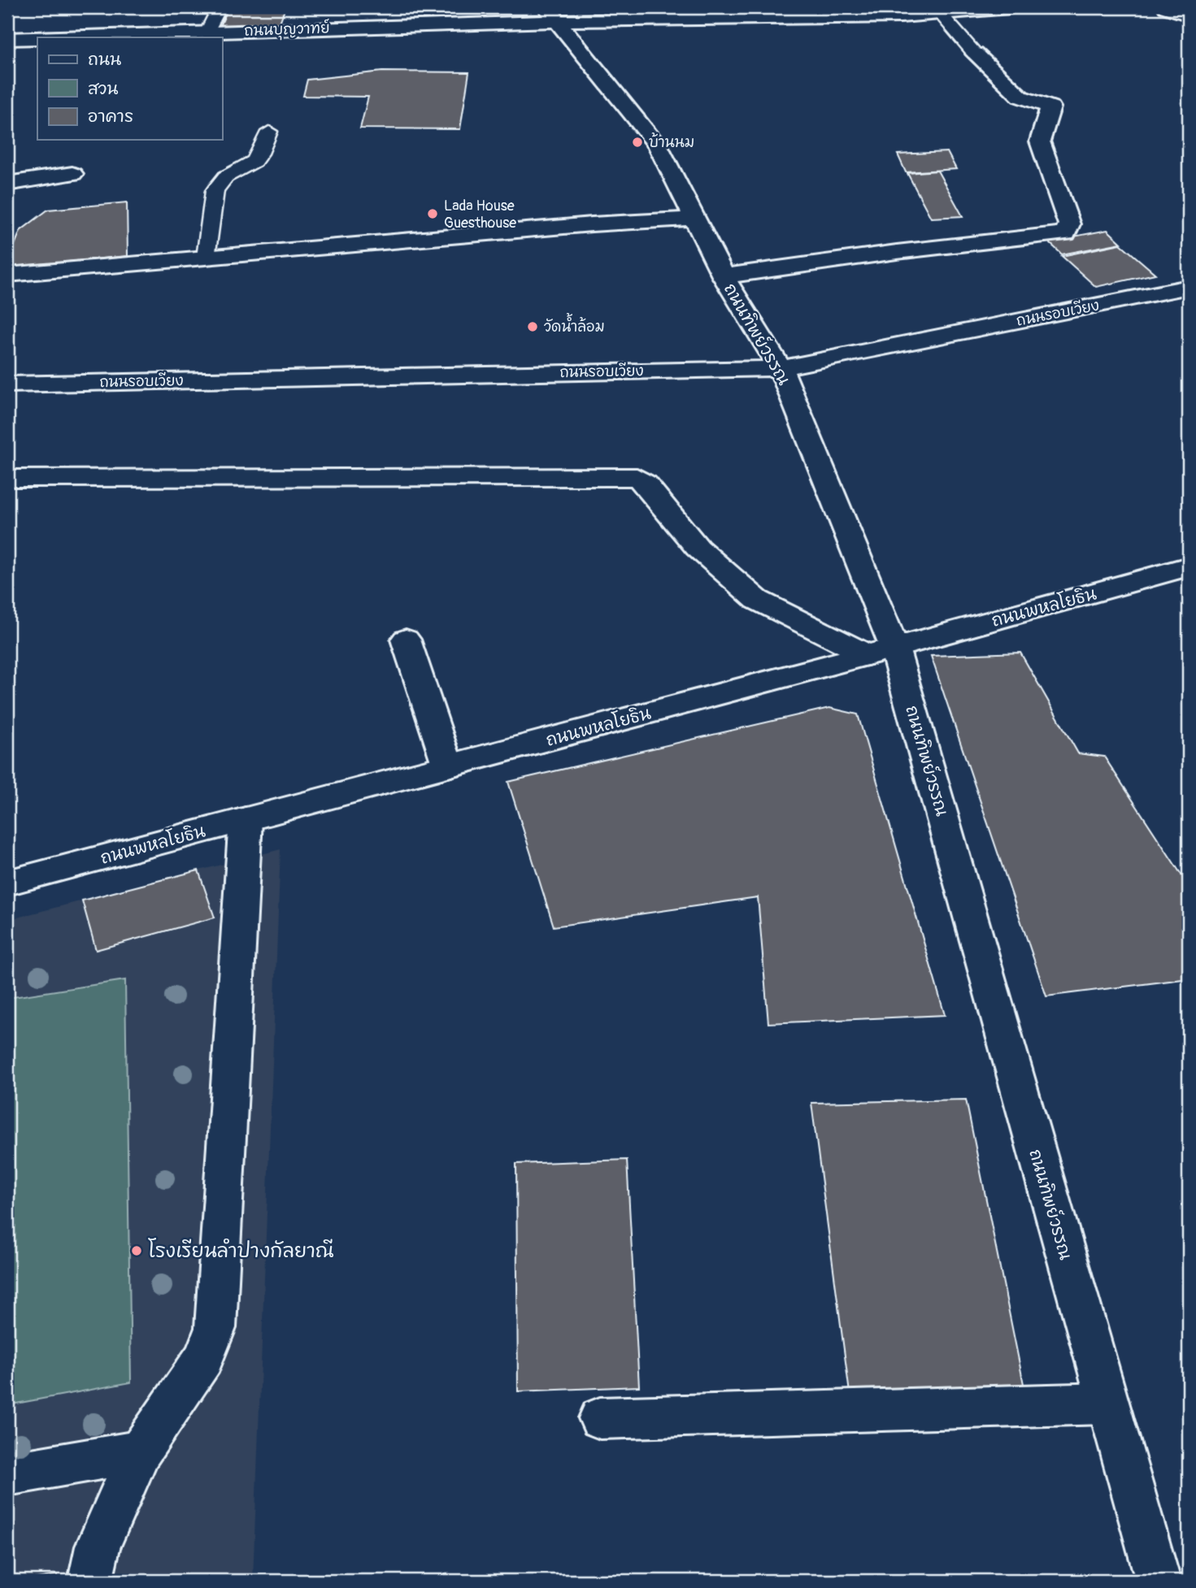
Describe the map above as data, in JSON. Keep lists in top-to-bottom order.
{
  "streets": {
    "street": [
      "ถนนบุญวาทย์",
      "ถนนรอบเวียง",
      "ถนนทิพย์วรรณ",
      "ถนนพหลโยธิน"
    ]
  },
  "crossings": [
    ["ถนนบุญวาทย์", "ถนนทิพย์วรรณ"],
    ["ถนนรอบเวียง", "ถนนทิพย์วรรณ"],
    ["ถนนทิพย์วรรณ", "ถนนพหลโยธิน"]
  ],
  "places": [
    "บ้านนม",
    "Lada House Guesthouse",
    "วัดน้ำล้อม",
    "โรงเรียนลำปางกัลยาณี"
  ],
  "legend": ["ถนน", "สวน", "อาคาร"]
}
